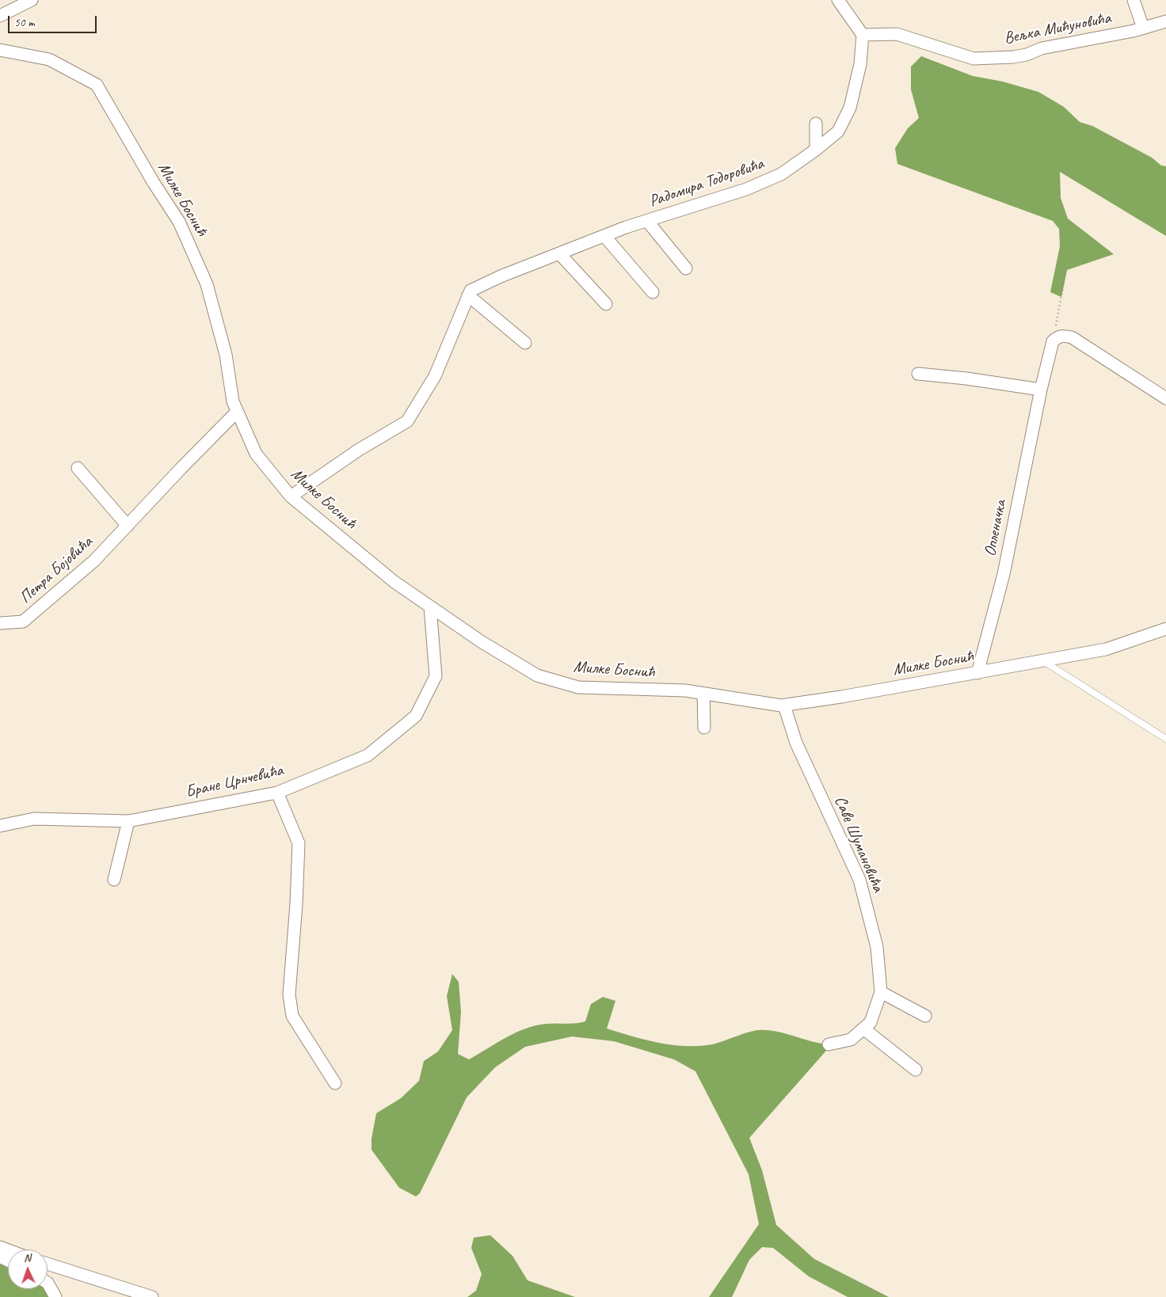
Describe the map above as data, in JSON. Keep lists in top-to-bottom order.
{
  "streets": {
    "street": [
      "Вељка Мићуновића",
      "Радомира Тодоровића",
      "Милке Боснић",
      "Опленачка",
      "Петра Бојовића",
      "Бране Црнчевића",
      "Саве Шумановића"
    ]
  },
  "crossings": [
    ["Вељка Мићуновића", "Радомира Тодоровића"],
    ["Милке Боснић", "Опленачка"],
    ["Милке Боснић", "Петра Бојовића"],
    ["Милке Боснић", "Бране Црнчевића"],
    ["Милке Боснић", "Саве Шумановића"]
  ],
  "scale_bar": "50 m",
  "north": "top"
}
